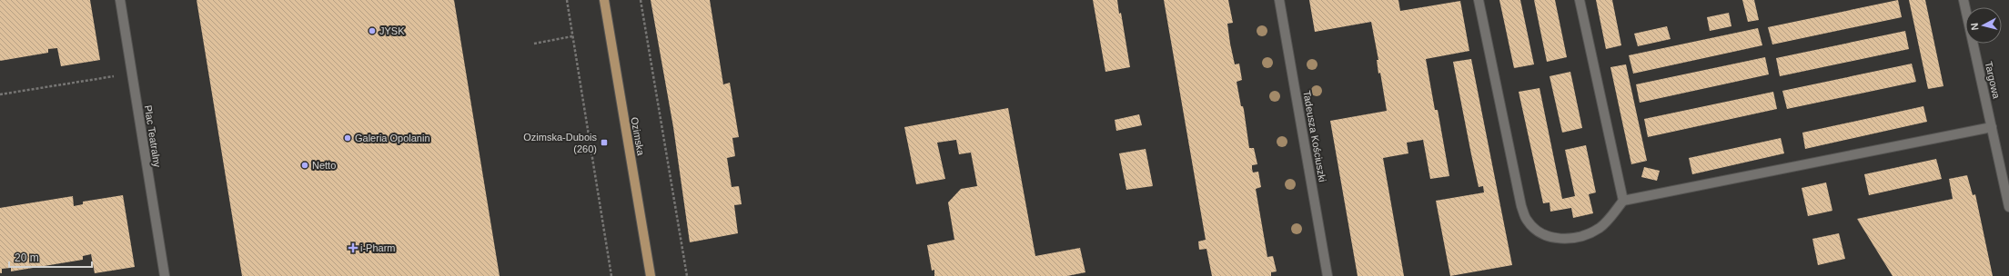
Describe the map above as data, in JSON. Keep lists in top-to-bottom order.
{
  "streets": {
    "main road": ["Ozimska"],
    "street": ["Targowa", "Plac Teatralny", "Tadeusza Kościuszki"]
  },
  "places": {
    "other": ["JYSK", "Galeria Opolanin", "Netto"],
    "transit": ["Ozimska-Dubois (260)"],
    "health": ["i-Pharm"]
  },
  "scale_bar": "20 m",
  "north": "left"
}
